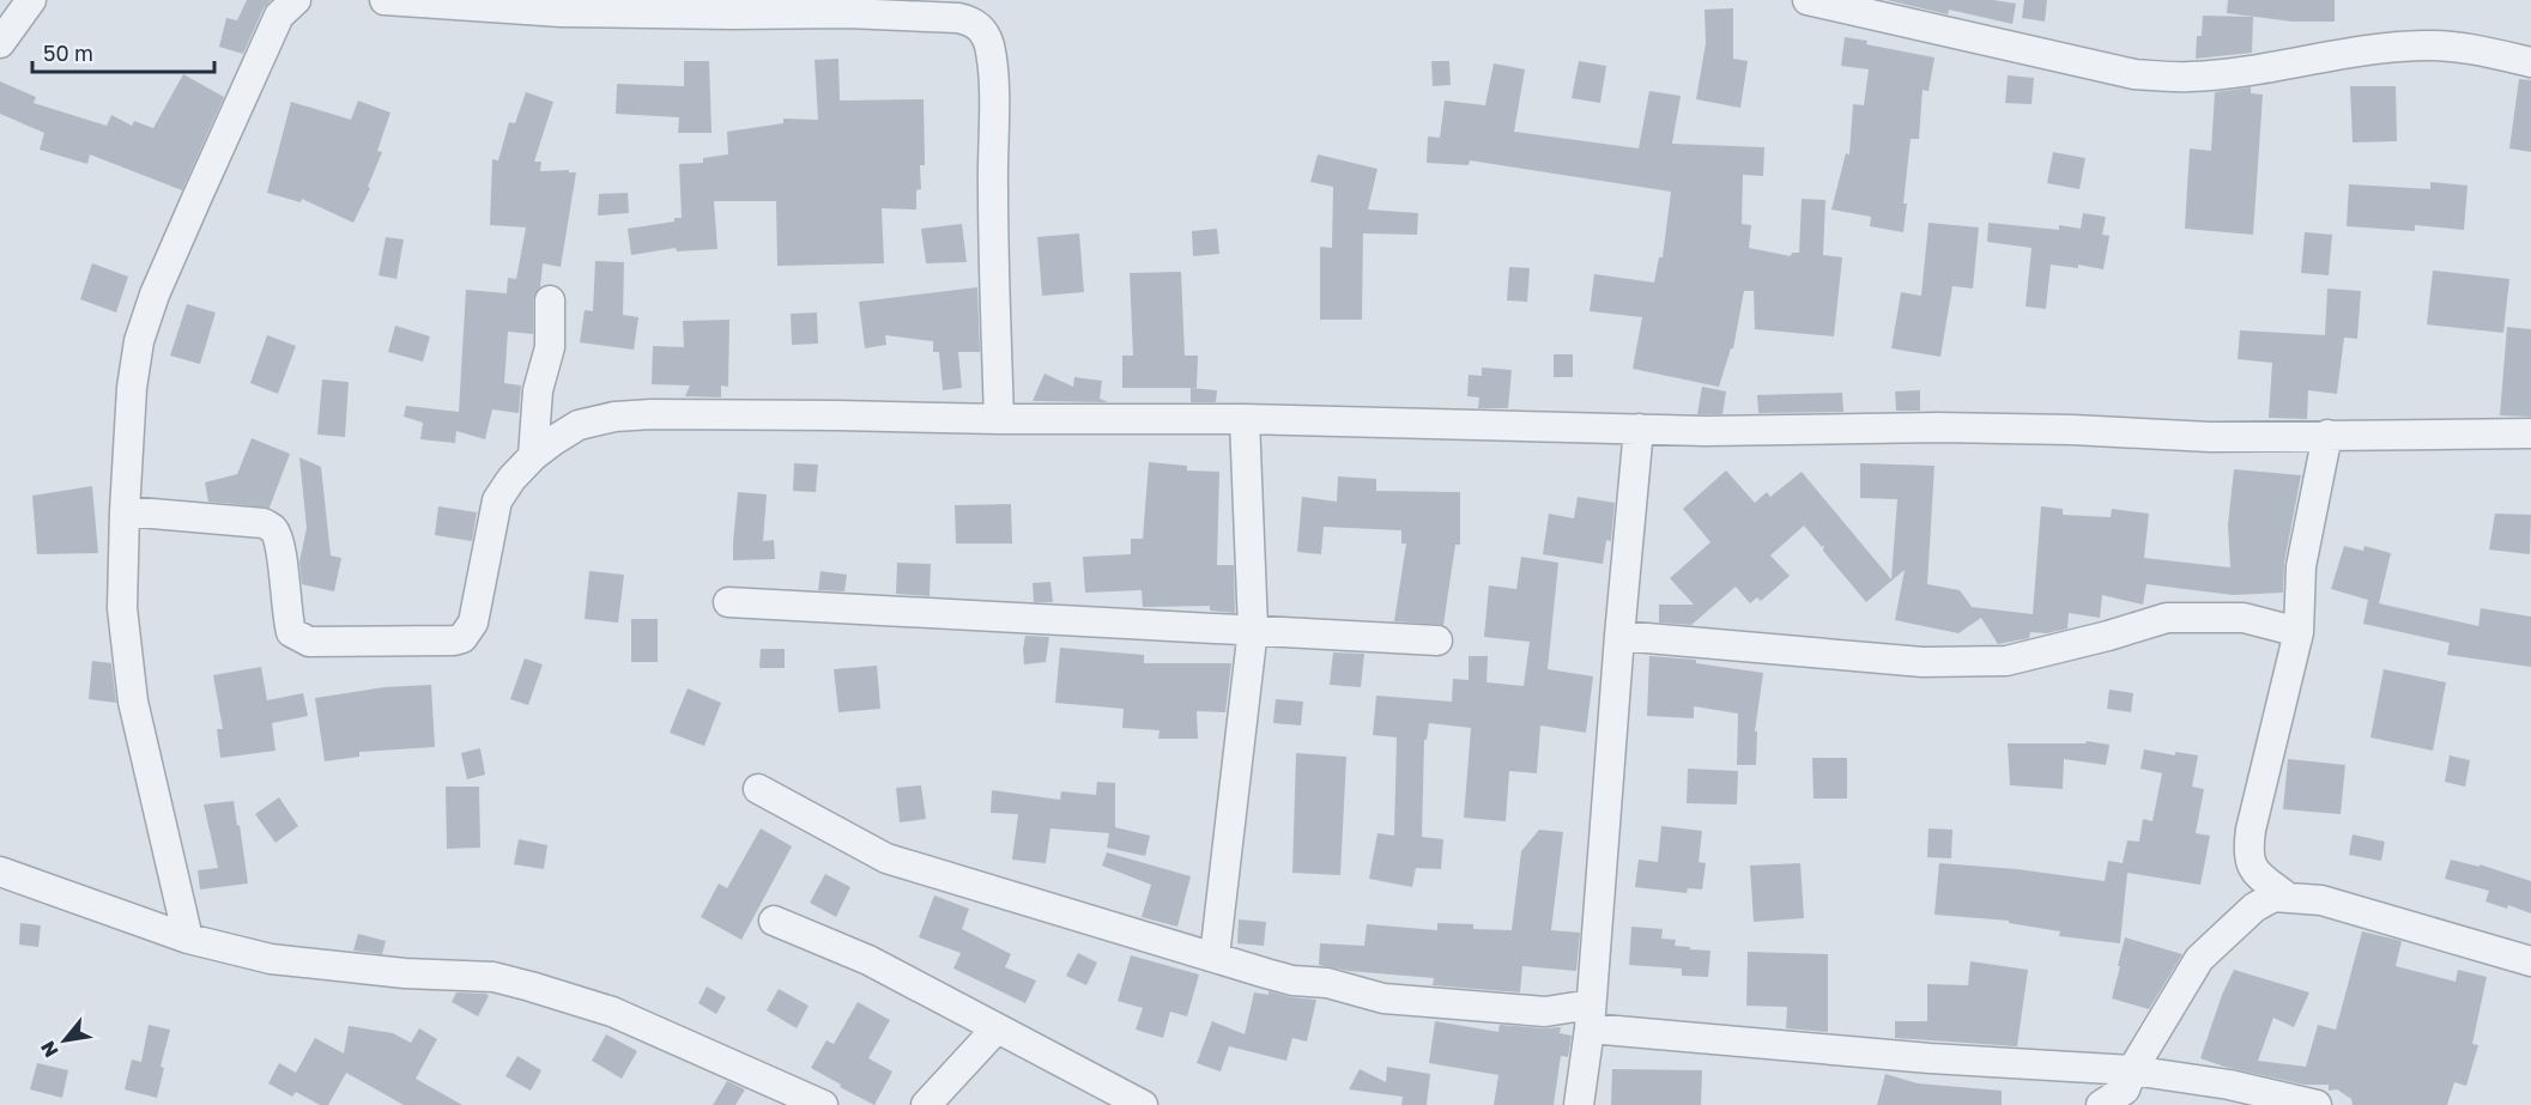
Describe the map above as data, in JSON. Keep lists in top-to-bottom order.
{
  "scale_bar": "50 m",
  "north": "bottom left"
}
